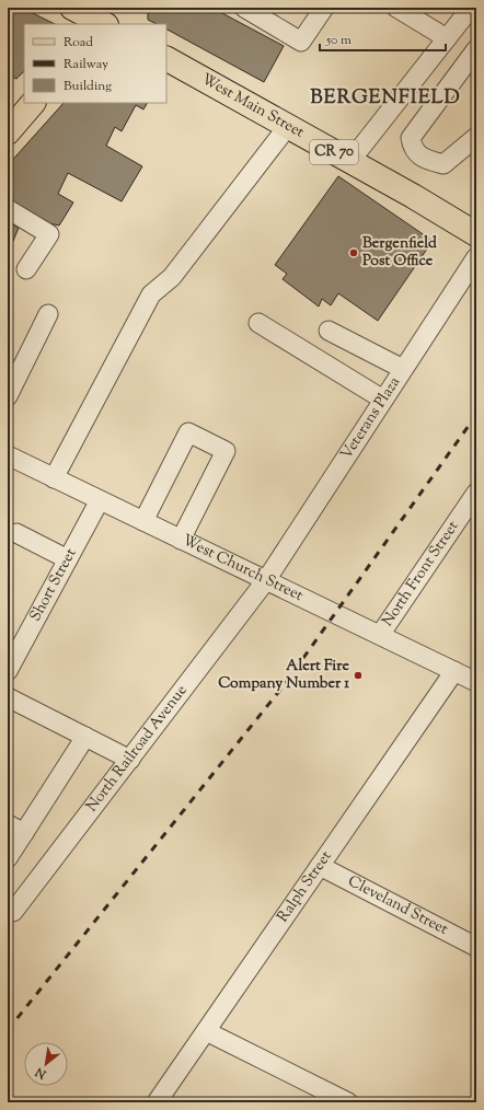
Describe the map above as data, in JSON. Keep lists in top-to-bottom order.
{
  "streets": {
    "main road": ["West Main Street", "CR 70"],
    "street": [
      "Veterans Plaza",
      "West Church Street",
      "North Front Street",
      "Short Street",
      "North Railroad Avenue",
      "Ralph Street",
      "Cleveland Street"
    ]
  },
  "crossings": [
    ["Veterans Plaza", "West Church Street"],
    ["Veterans Plaza", "North Railroad Avenue"],
    ["West Church Street", "North Front Street"],
    ["West Church Street", "Short Street"],
    ["West Church Street", "North Railroad Avenue"],
    ["West Church Street", "Ralph Street"],
    ["Ralph Street", "Cleveland Street"]
  ],
  "districts": ["BERGENFIELD"],
  "places": ["Bergenfield Post Office", "Alert Fire Company Number 1"],
  "legend": ["Road", "Railway", "Building"],
  "scale_bar": "50 m",
  "north": "bottom left"
}
